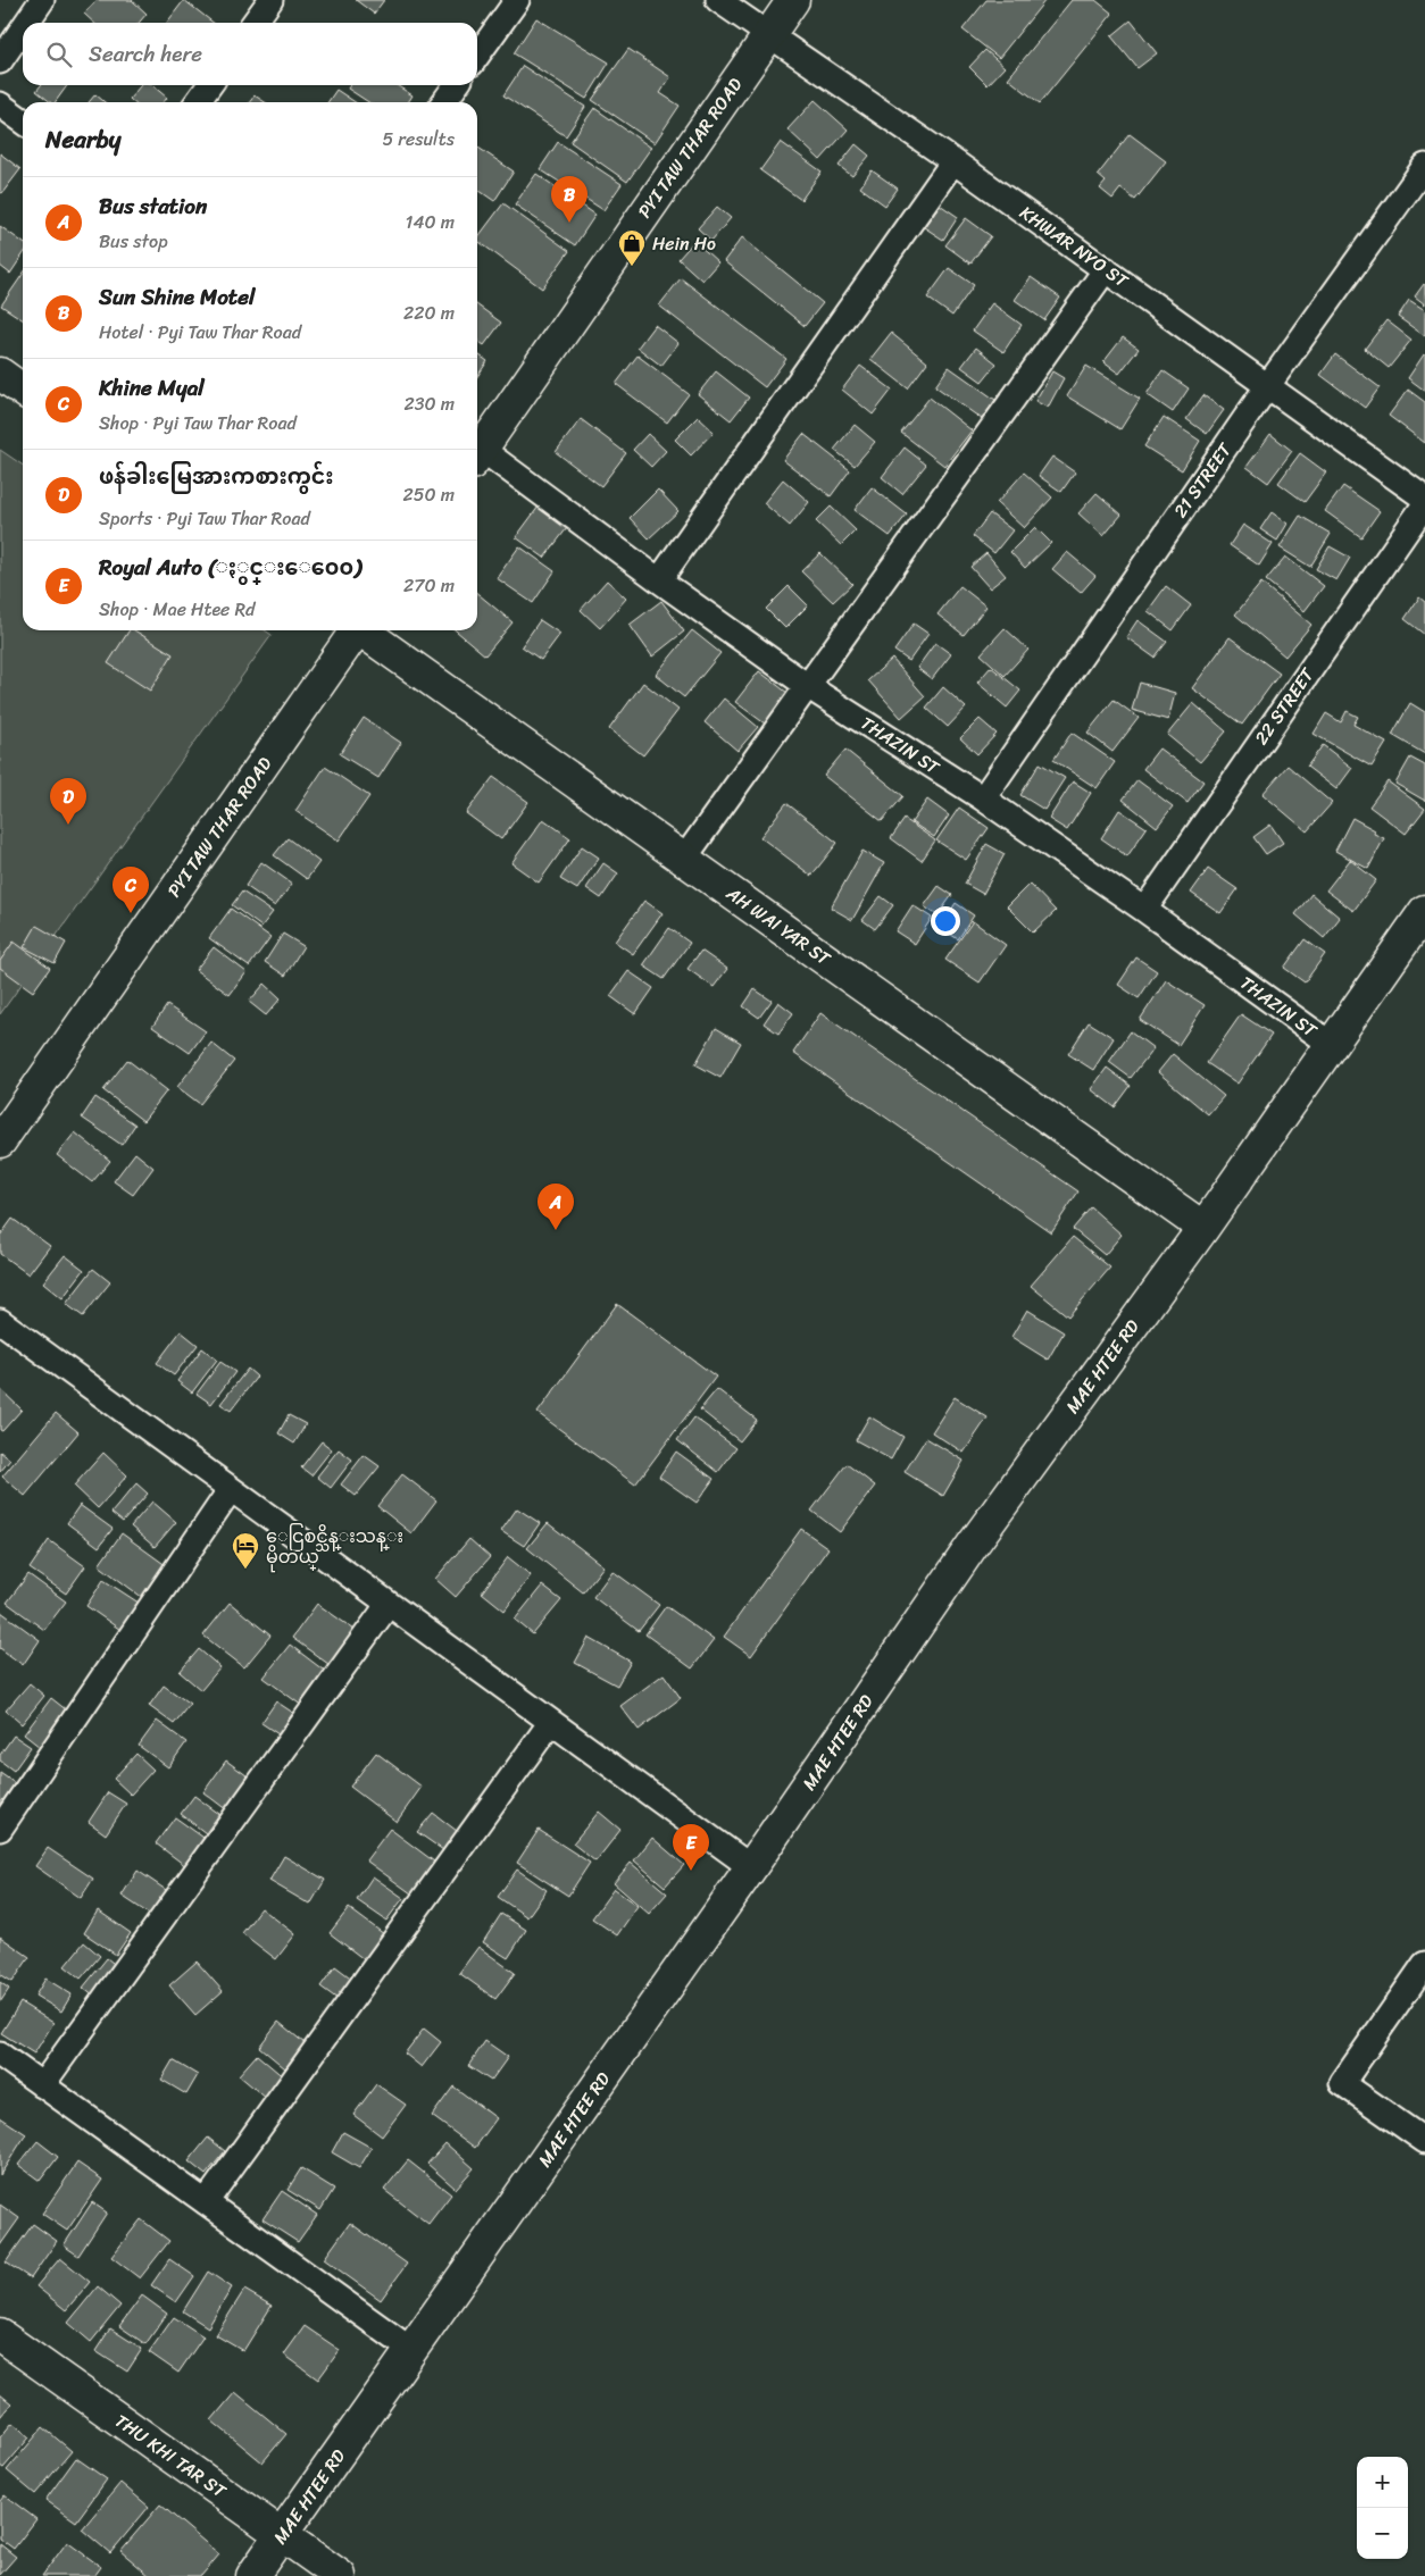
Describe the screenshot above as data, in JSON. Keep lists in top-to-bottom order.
{
  "streets": {
    "street": [
      "PYI TAW THAR ROAD",
      "KHWAR NYO ST",
      "21 STREET",
      "22 STREET",
      "THAZIN ST",
      "AH WAI YAR ST",
      "MAE HTEE RD",
      "THU KHI TAR ST"
    ]
  },
  "crossings": [
    ["PYI TAW THAR ROAD", "KHWAR NYO ST"],
    ["KHWAR NYO ST", "21 STREET"],
    ["21 STREET", "THAZIN ST"],
    ["22 STREET", "THAZIN ST"],
    ["THAZIN ST", "MAE HTEE RD"],
    ["AH WAI YAR ST", "MAE HTEE RD"],
    ["MAE HTEE RD", "THU KHI TAR ST"]
  ],
  "places": {
    "shop": ["Hein Ho"],
    "hotel": ["ေငြစင္သိန္းသန္း မိုတယ္"]
  },
  "page": {
    "search": "Search here",
    "heading": ["Nearby", "5 results"],
    "pins": [
      "B",
      "D",
      "C",
      "A",
      "E"
    ],
    "list": [
      {
        "mark": "A",
        "name": "Bus station",
        "note": "Bus stop",
        "value": "140 m"
      },
      {
        "mark": "B",
        "name": "Sun Shine Motel",
        "note": "Hotel · Pyi Taw Thar Road",
        "value": "220 m"
      },
      {
        "mark": "C",
        "name": "Khine Myal",
        "note": "Shop · Pyi Taw Thar Road",
        "value": "230 m"
      },
      {
        "mark": "D",
        "name": "ဖန်ခါးမြေအားကစားကွင်း",
        "note": "Sports · Pyi Taw Thar Road",
        "value": "250 m"
      },
      {
        "mark": "E",
        "name": "Royal Auto (ႏွင္းေ၀ေ၀)",
        "note": "Shop · Mae Htee Rd",
        "value": "270 m"
      }
    ],
    "map_buttons": ["+", "−"]
  }
}
